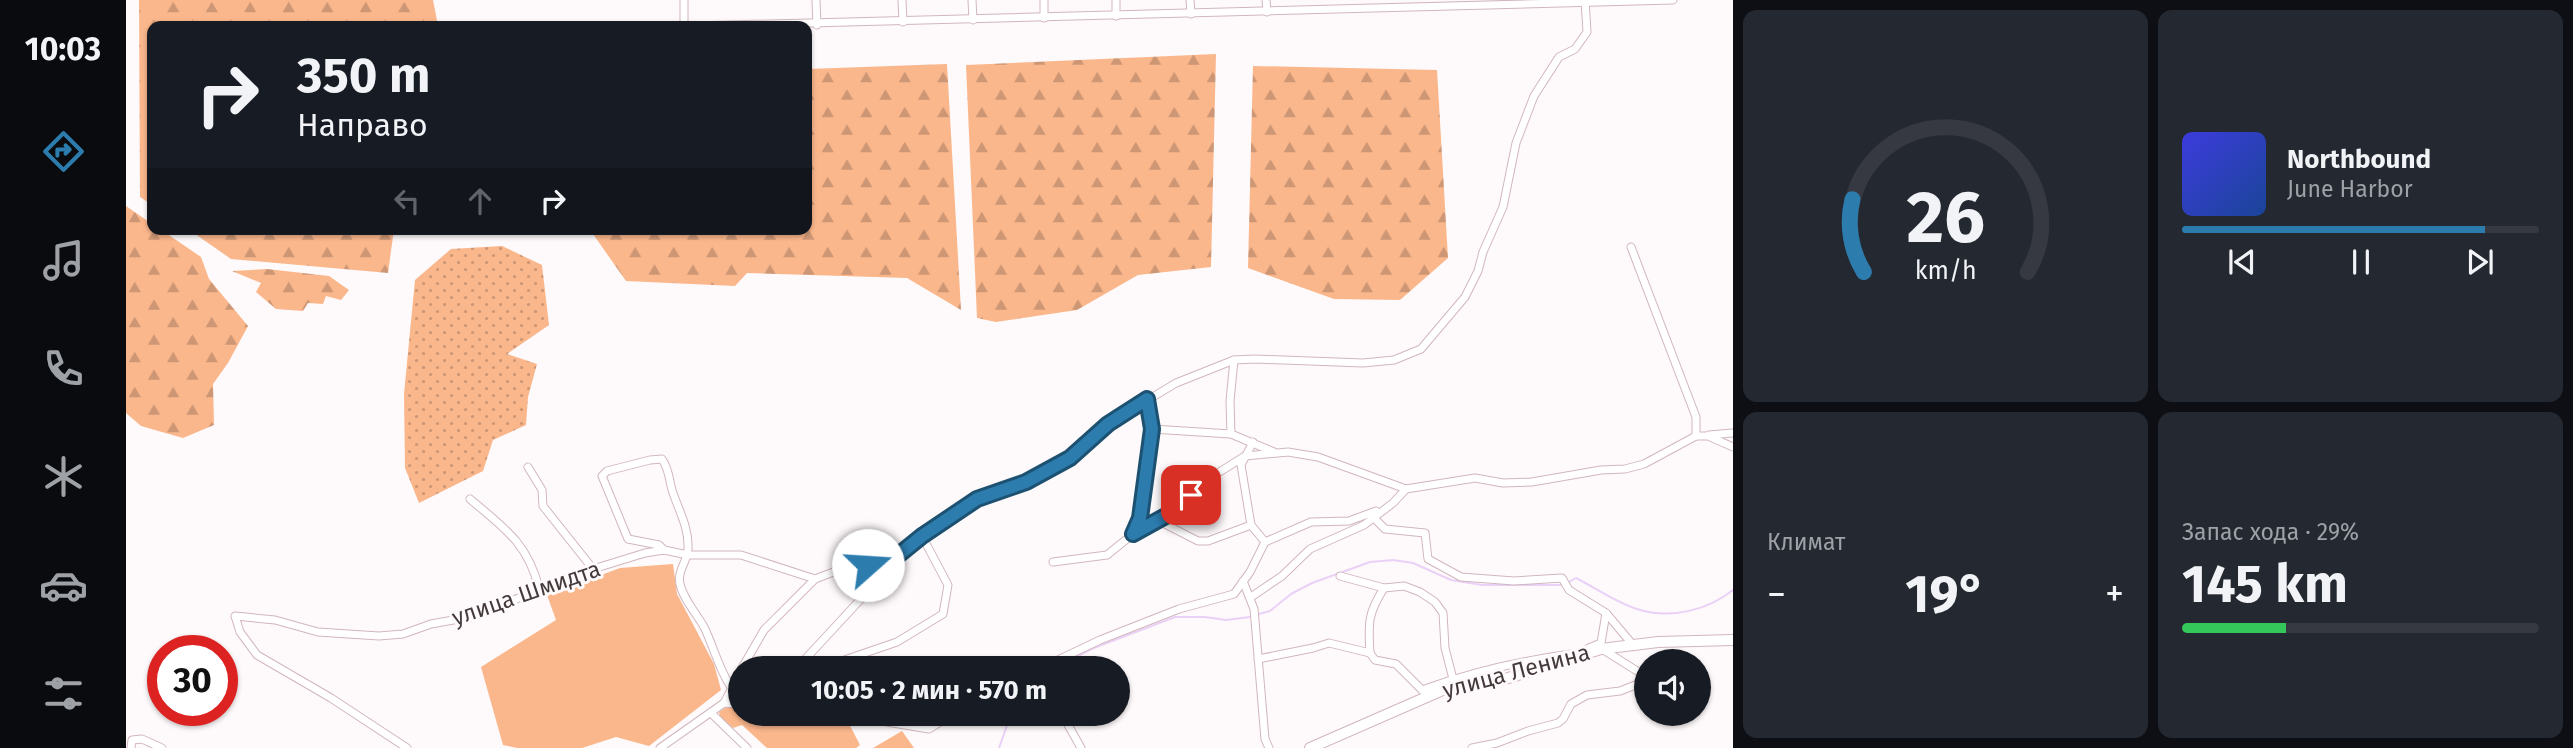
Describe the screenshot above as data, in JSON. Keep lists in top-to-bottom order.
{
  "streets": {
    "main road": ["улица Ленина"],
    "street": ["улица Шмидта"]
  },
  "page": {
    "tabs": "10:03",
    "turn": ["350 m", "Направо"],
    "song": ["Northbound", "June Harbor"],
    "tile": [
      "Климат",
      ["Запас хода · 29%", "145 km"]
    ],
    "heat": ["−", "19°", "+"],
    "limit": "30",
    "trip": "10:05 · 2 мин · 570 m",
    "gauge": ["26", "km/h"]
  }
}
